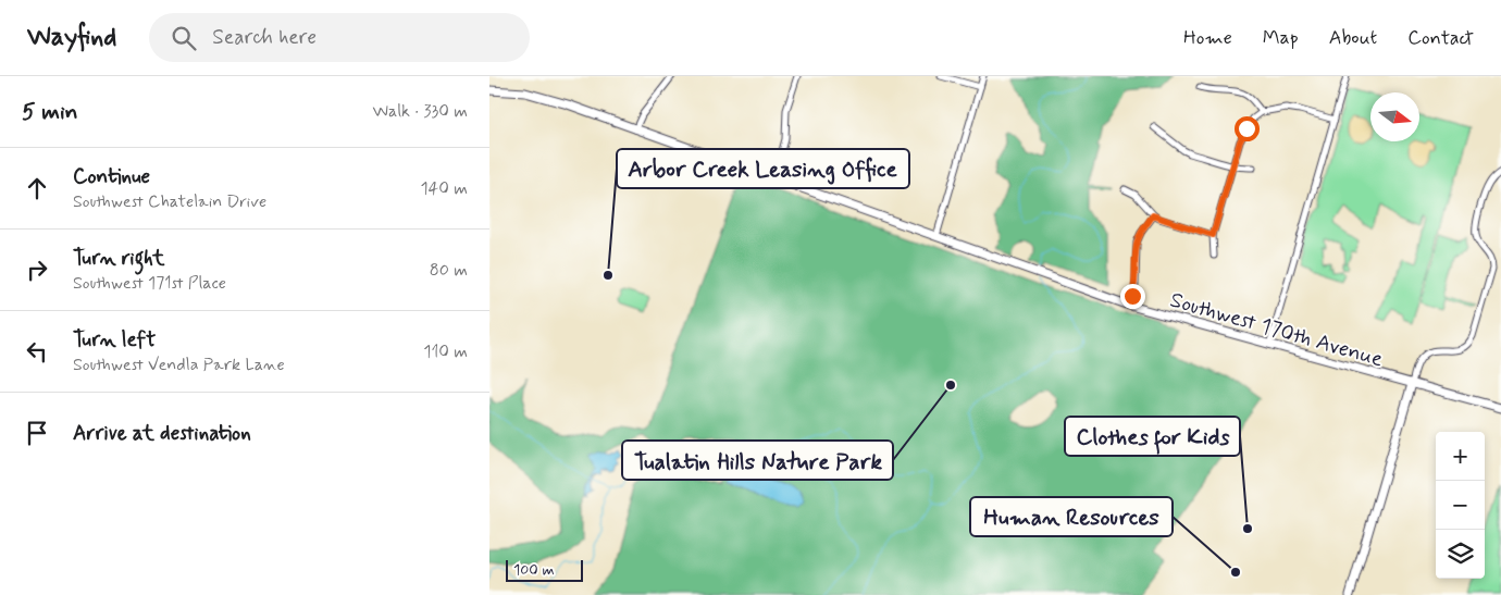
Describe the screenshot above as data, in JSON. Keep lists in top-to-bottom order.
{
  "streets": {
    "main road": ["Southwest 170th Avenue"]
  },
  "places": [
    "Arbor Creek Leasing Office",
    "Tualatin Hills Nature Park",
    "Clothes for Kids",
    "Human Resources"
  ],
  "scale_bar": "100 m",
  "north": "right",
  "page": {
    "header": "Wayfind",
    "search": "Search here",
    "nav": [
      "Home",
      "Map",
      "About",
      "Contact"
    ],
    "heading": ["5 min", "Walk · 330 m"],
    "list": [
      ["Continue", "Southwest Chatelain Drive", "140 m"],
      ["Turn right", "Southwest 171st Place", "80 m"],
      ["Turn left", "Southwest Vendla Park Lane", "110 m"],
      "Arrive at destination"
    ],
    "map_buttons": ["+", "−"],
    "scale": "100 m"
  }
}
